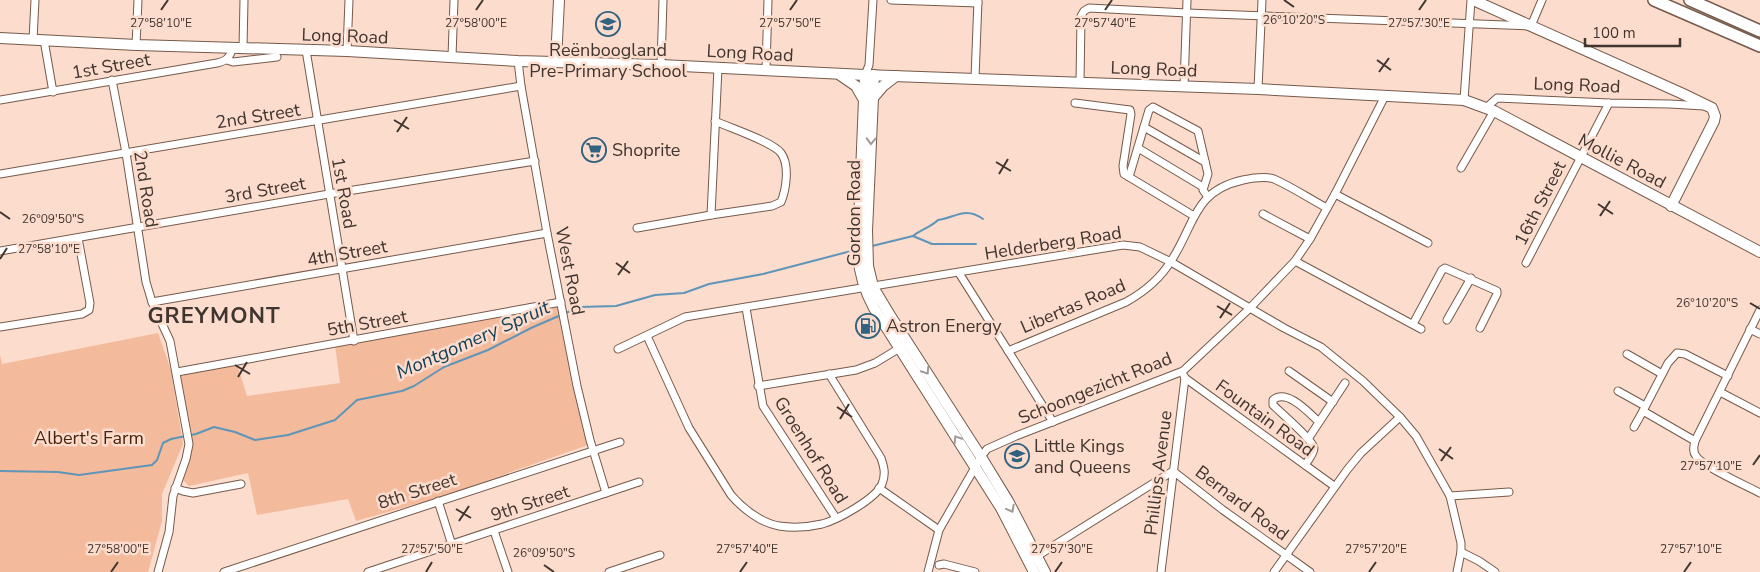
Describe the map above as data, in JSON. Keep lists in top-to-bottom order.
{
  "streets": {
    "main road": ["Long Road", "Mollie Road", "Gordon Road"],
    "street": [
      "1st Street",
      "2nd Street",
      "2nd Road",
      "3rd Street",
      "1st Road",
      "16th Street",
      "Helderberg Road",
      "4th Street",
      "West Road",
      "Libertas Road",
      "5th Street",
      "Schoongezicht Road",
      "Fountain Road",
      "Groenhof Road",
      "Phillips Avenue",
      "8th Street",
      "9th Street",
      "Bernard Road"
    ]
  },
  "crossings": [
    ["Long Road", "Mollie Road"],
    ["Long Road", "1st Road"],
    ["Long Road", "16th Street"],
    ["Long Road", "Gordon Road"],
    ["Long Road", "West Road"],
    ["Long Road", "Schoongezicht Road"],
    ["1st Street", "2nd Road"],
    ["2nd Street", "2nd Road"],
    ["2nd Street", "1st Road"],
    ["2nd Street", "West Road"],
    ["Mollie Road", "16th Street"],
    ["2nd Road", "3rd Street"],
    ["2nd Road", "4th Street"],
    ["2nd Road", "5th Street"],
    ["3rd Street", "1st Road"],
    ["3rd Street", "West Road"],
    ["1st Road", "4th Street"],
    ["1st Road", "5th Street"],
    ["Gordon Road", "Helderberg Road"],
    ["Gordon Road", "Schoongezicht Road"],
    ["Gordon Road", "Bernard Road"],
    ["Helderberg Road", "Libertas Road"],
    ["Helderberg Road", "Schoongezicht Road"],
    ["Helderberg Road", "Groenhof Road"],
    ["4th Street", "West Road"],
    ["West Road", "5th Street"],
    ["West Road", "8th Street"],
    ["West Road", "9th Street"],
    ["Libertas Road", "Schoongezicht Road"],
    ["Fountain Road", "Phillips Avenue"],
    ["Phillips Avenue", "Bernard Road"]
  ],
  "districts": ["GREYMONT"],
  "water": ["Montgomery Spruit"],
  "parks": ["Albert's Farm"],
  "places": {
    "school or university": ["Reënboogland Pre-Primary School", "Little Kings and Queens"],
    "supermarket": ["Shoprite"],
    "fuel station": ["Astron Energy"]
  },
  "scale_bar": "100 m",
  "coordinates": [
    "26°10'20\"S",
    "27°58'10\"E",
    "27°58'00\"E",
    "27°57'50\"E",
    "27°57'40\"E",
    "27°57'30\"E",
    "26°09'50\"S",
    "27°57'10\"E",
    "27°57'20\"E"
  ]
}
